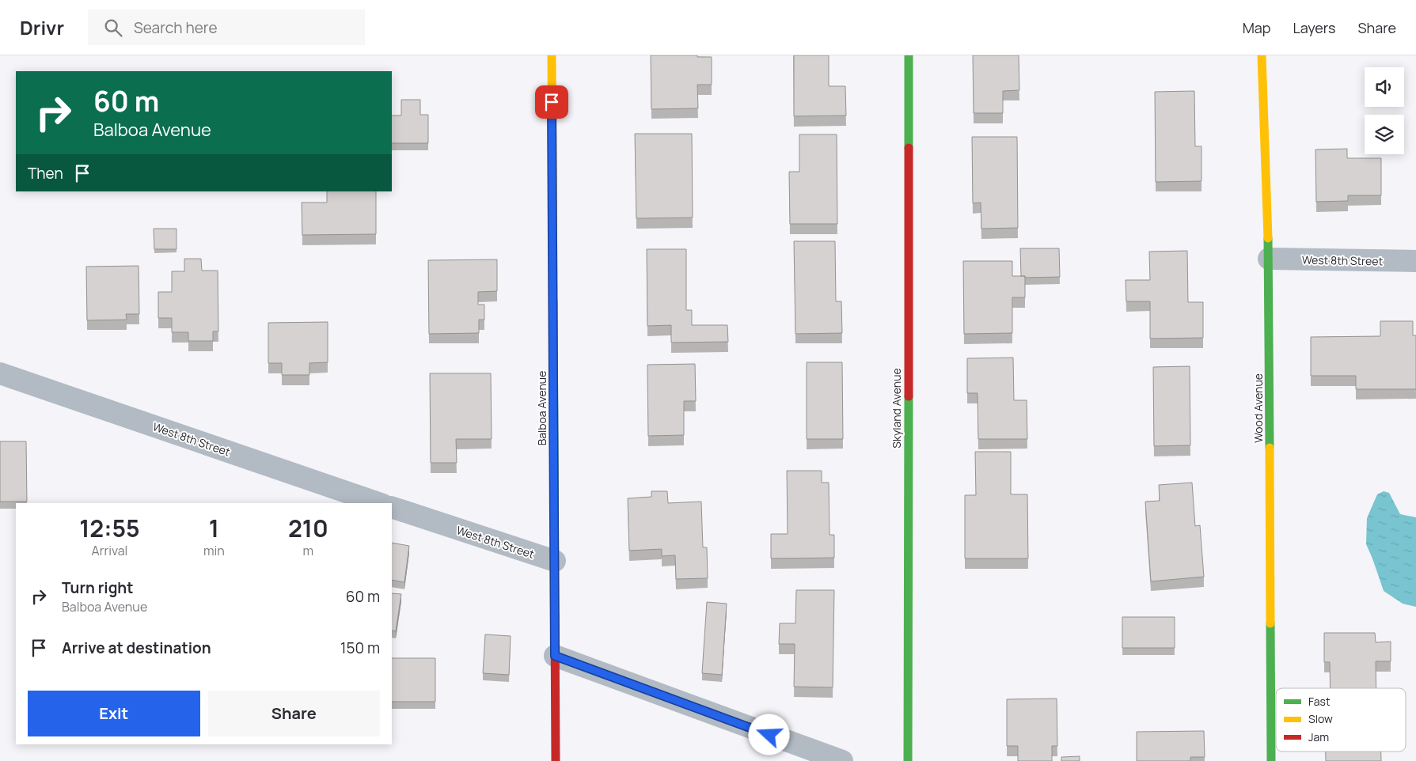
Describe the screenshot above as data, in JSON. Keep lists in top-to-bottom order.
{
  "streets": {
    "street": [
      "West 8th Street",
      "Balboa Avenue",
      "Skyland Avenue",
      "Wood Avenue"
    ]
  },
  "crossings": [
    ["West 8th Street", "Balboa Avenue"],
    ["West 8th Street", "Wood Avenue"]
  ],
  "legend": ["Fast", "Slow", "Jam"],
  "page": {
    "header": "Drivr",
    "search": "Search here",
    "nav": ["Map", "Layers", "Share"],
    "turn": ["60 m", "Balboa Avenue"],
    "then": "Then",
    "eta": [
      "12:55",
      "Arrival",
      "1",
      "min",
      "210",
      "m"
    ],
    "list": [
      {
        "name": "Turn right",
        "note": "Balboa Avenue",
        "value": "60 m"
      },
      {
        "name": "Arrive at destination",
        "value": "150 m"
      }
    ],
    "buttons": ["Exit", "Share"]
  }
}
